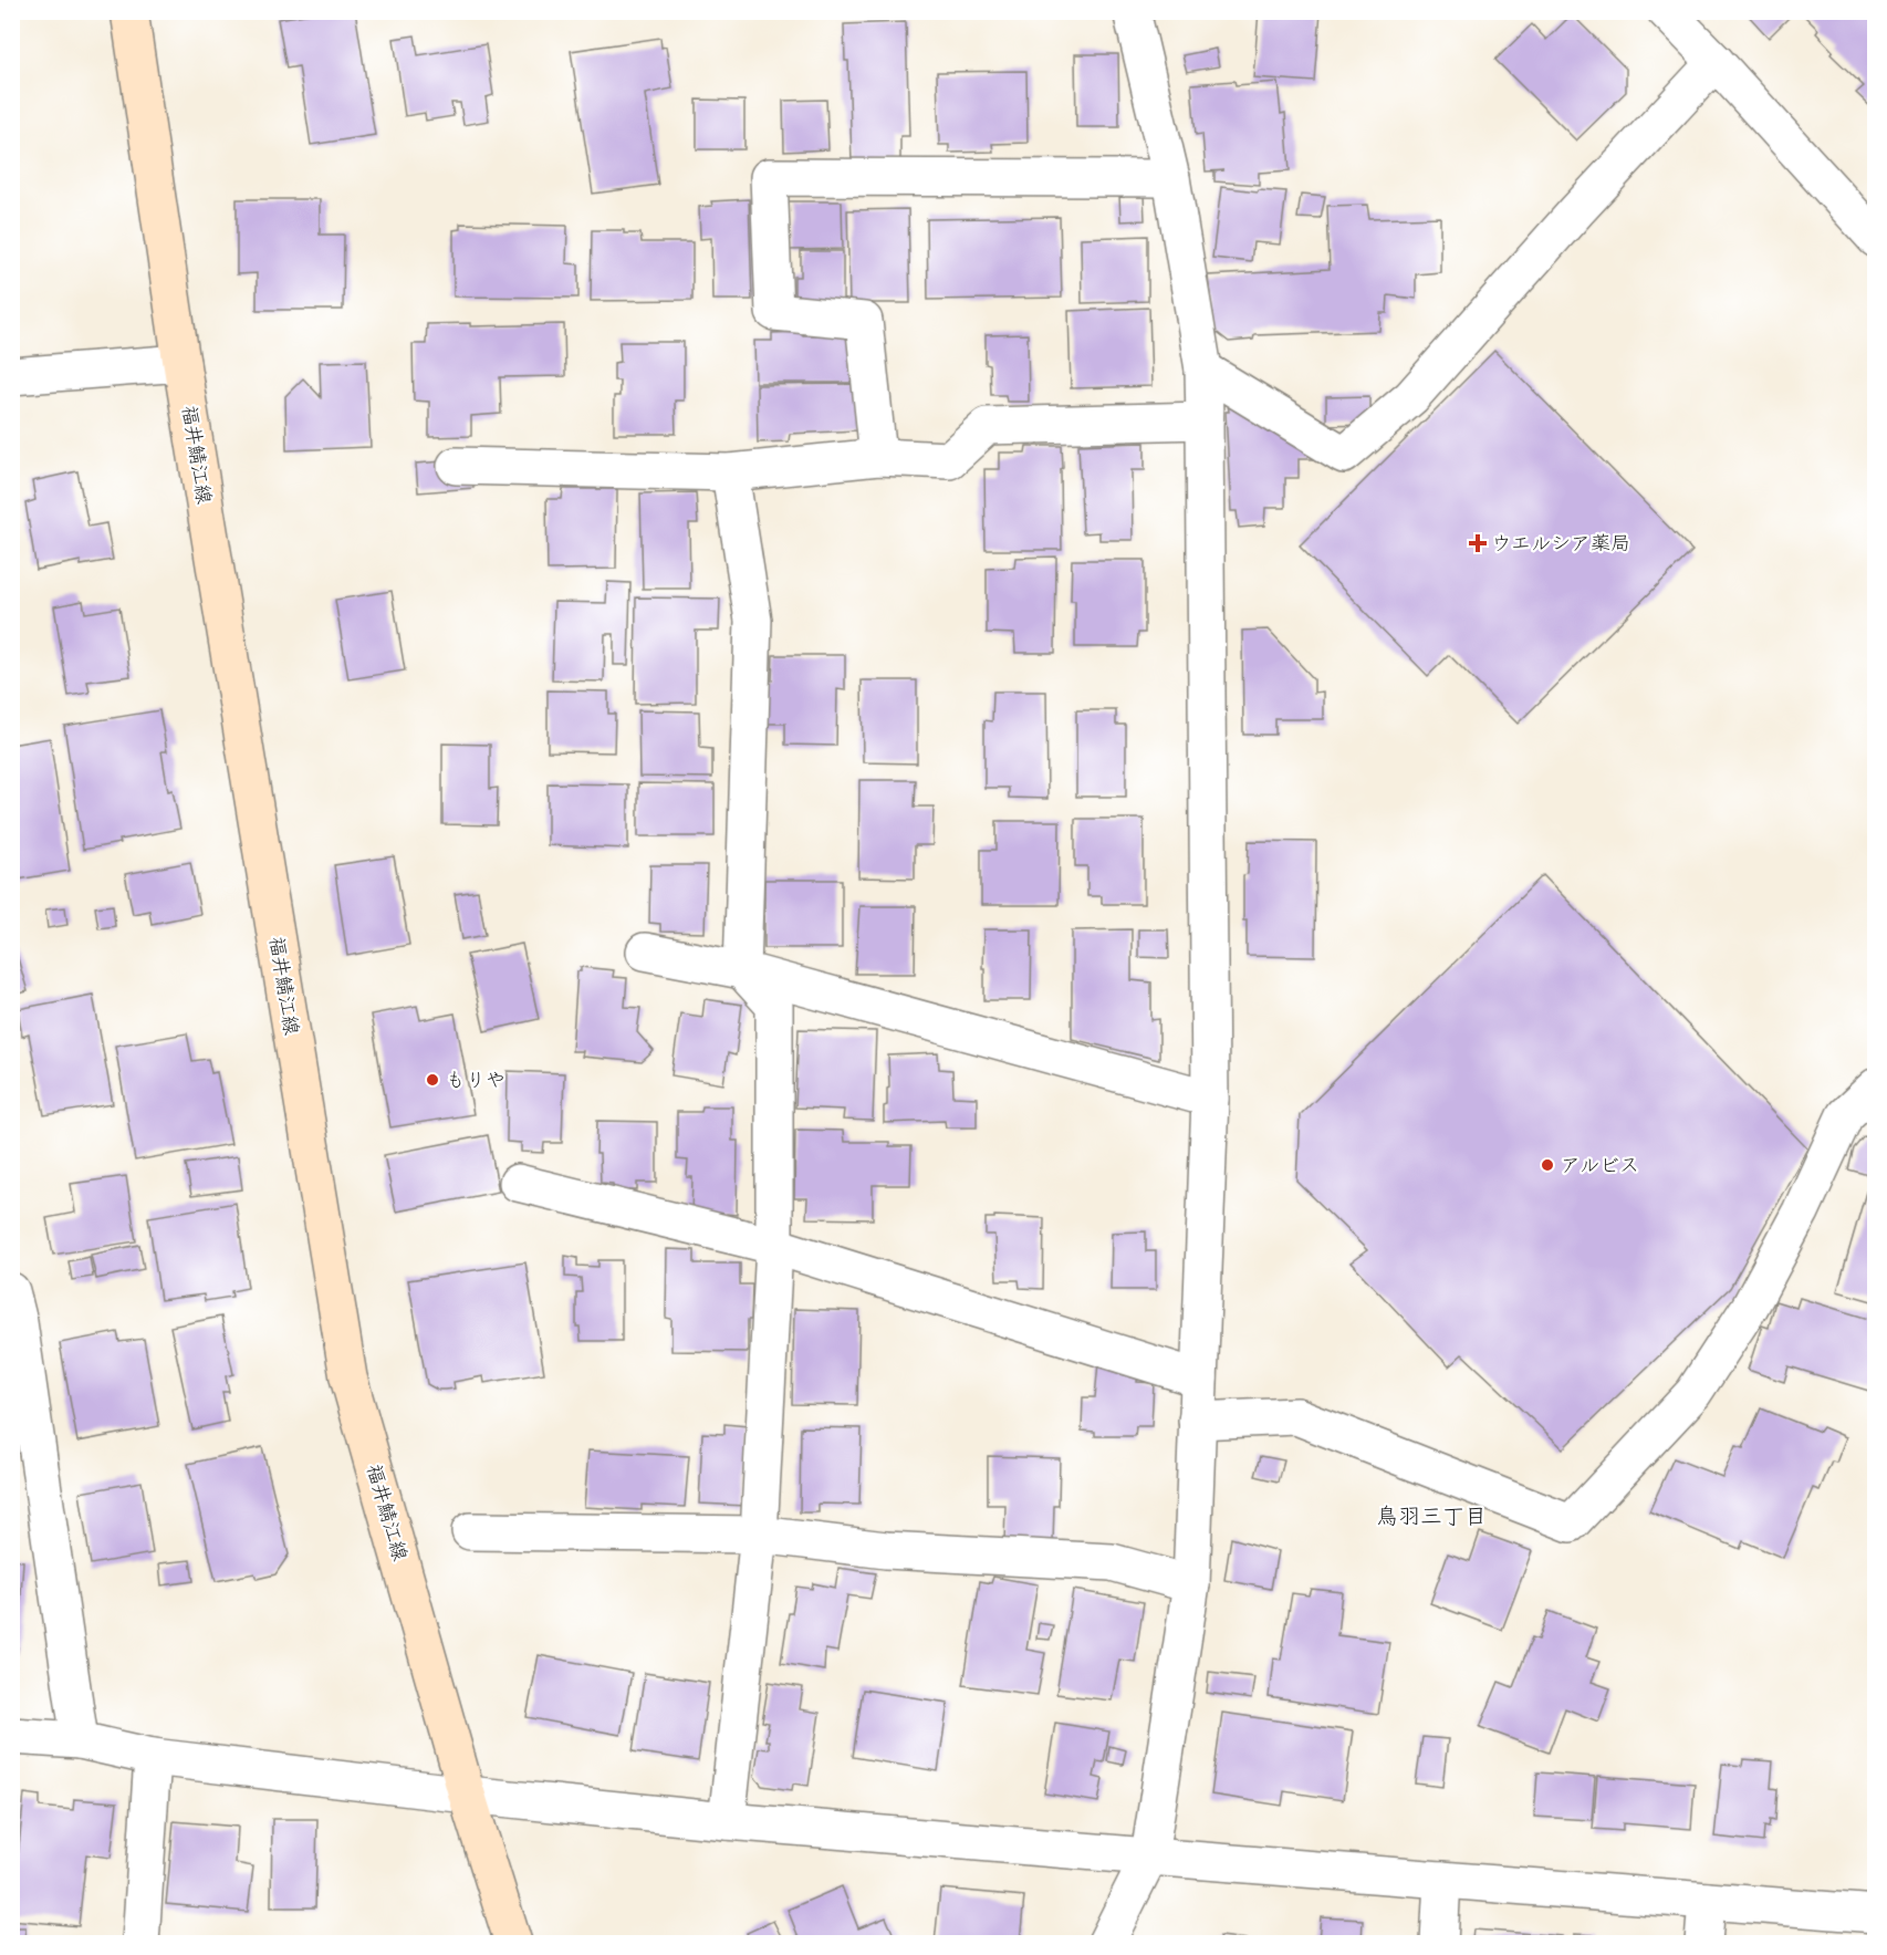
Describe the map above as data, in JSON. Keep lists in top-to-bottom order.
{
  "streets": {
    "main road": ["福井鯖江線"]
  },
  "districts": ["鳥羽三丁目"],
  "places": {
    "health": ["ウエルシア薬局"],
    "other": ["もりや", "アルビス"]
  }
}
